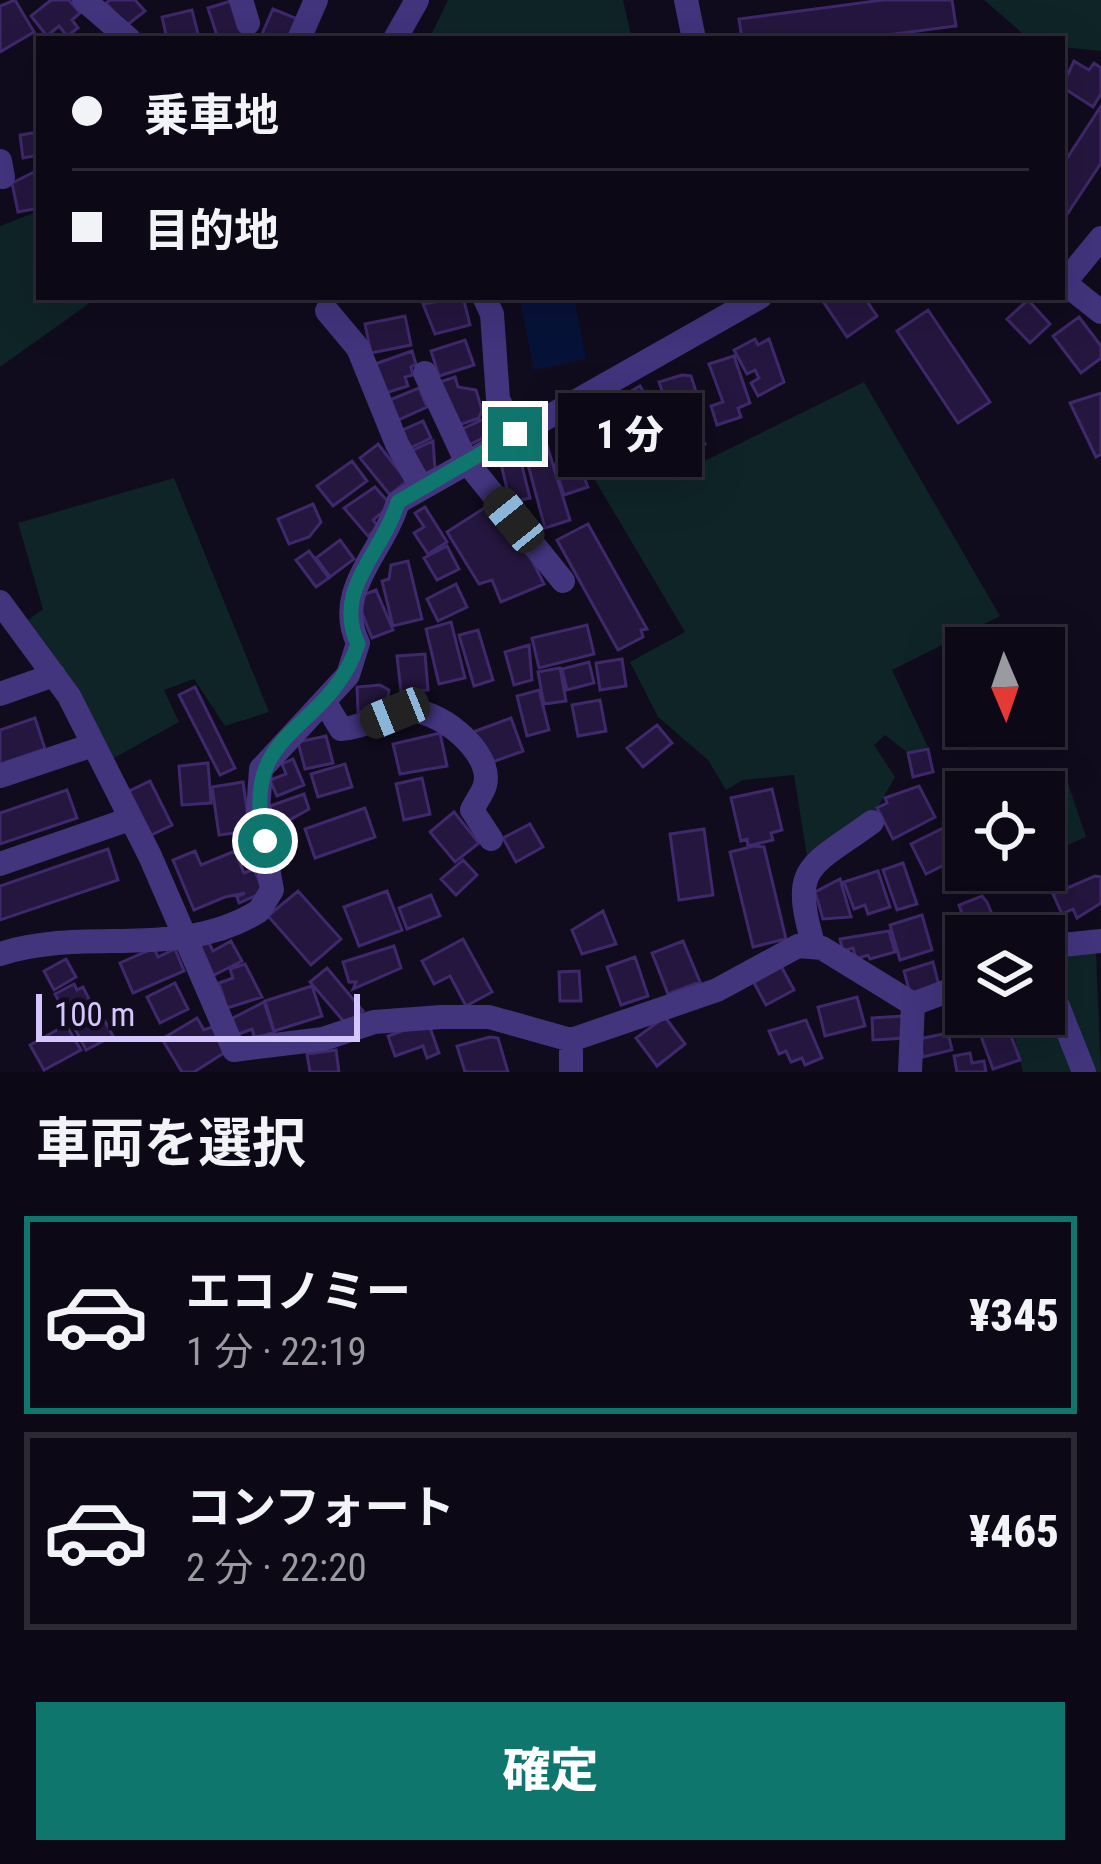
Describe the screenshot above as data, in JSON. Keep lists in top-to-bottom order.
{
  "scale_bar": "100 m",
  "north": "bottom",
  "page": {
    "banner": ["乗車地", "目的地"],
    "bubble": "1 分",
    "scale": "100 m",
    "heading": "車両を選択",
    "list": [
      {
        "name": "エコノミー",
        "note": "1 分 · 22:19",
        "value": "¥345"
      },
      {
        "name": "コンフォート",
        "note": "2 分 · 22:20",
        "value": "¥465"
      }
    ],
    "buttons": "確定"
  }
}
